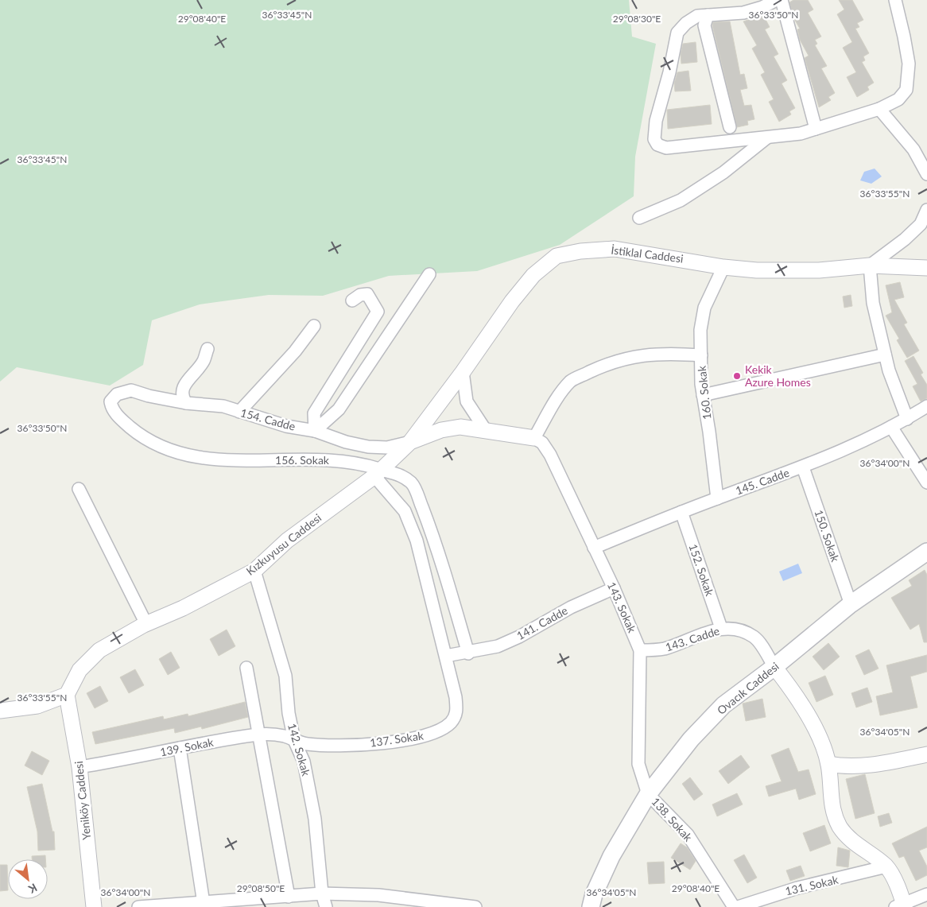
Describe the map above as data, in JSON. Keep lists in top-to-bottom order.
{
  "streets": {
    "main road": ["Ovacık Caddesi"],
    "street": [
      "İstiklal Caddesi",
      "160. Sokak",
      "154. Cadde",
      "156. Sokak",
      "145. Cadde",
      "150. Sokak",
      "Kızkuyusu Caddesi",
      "152. Sokak",
      "143. Sokak",
      "141. Cadde",
      "143. Cadde",
      "137. Sokak",
      "139. Sokak",
      "142. Sokak",
      "Yeniköy Caddesi",
      "138. Sokak",
      "131. Sokak"
    ]
  },
  "crossings": [
    ["İstiklal Caddesi", "160. Sokak"],
    ["İstiklal Caddesi", "154. Cadde"],
    ["İstiklal Caddesi", "Kızkuyusu Caddesi"],
    ["160. Sokak", "145. Cadde"],
    ["154. Cadde", "156. Sokak"],
    ["154. Cadde", "Kızkuyusu Caddesi"],
    ["156. Sokak", "Kızkuyusu Caddesi"],
    ["156. Sokak", "141. Cadde"],
    ["145. Cadde", "150. Sokak"],
    ["145. Cadde", "152. Sokak"],
    ["145. Cadde", "143. Sokak"],
    ["150. Sokak", "Ovacık Caddesi"],
    ["Kızkuyusu Caddesi", "143. Sokak"],
    ["Kızkuyusu Caddesi", "142. Sokak"],
    ["Kızkuyusu Caddesi", "Yeniköy Caddesi"],
    ["152. Sokak", "143. Cadde"],
    ["143. Sokak", "141. Cadde"],
    ["143. Sokak", "143. Cadde"],
    ["143. Sokak", "Ovacık Caddesi"],
    ["143. Sokak", "138. Sokak"],
    ["141. Cadde", "137. Sokak"],
    ["143. Cadde", "Ovacık Caddesi"],
    ["Ovacık Caddesi", "138. Sokak"],
    ["137. Sokak", "139. Sokak"],
    ["137. Sokak", "142. Sokak"],
    ["139. Sokak", "142. Sokak"],
    ["139. Sokak", "Yeniköy Caddesi"]
  ],
  "places": ["Kekik Azure Homes"],
  "north": "bottom right",
  "coordinates": [
    "36°33'45\"N",
    "36°33'50\"N",
    "29°08'40\"E",
    "29°08'30\"E",
    "36°33'55\"N",
    "36°34'00\"N",
    "36°34'05\"N",
    "29°08'50\"E"
  ]
}
